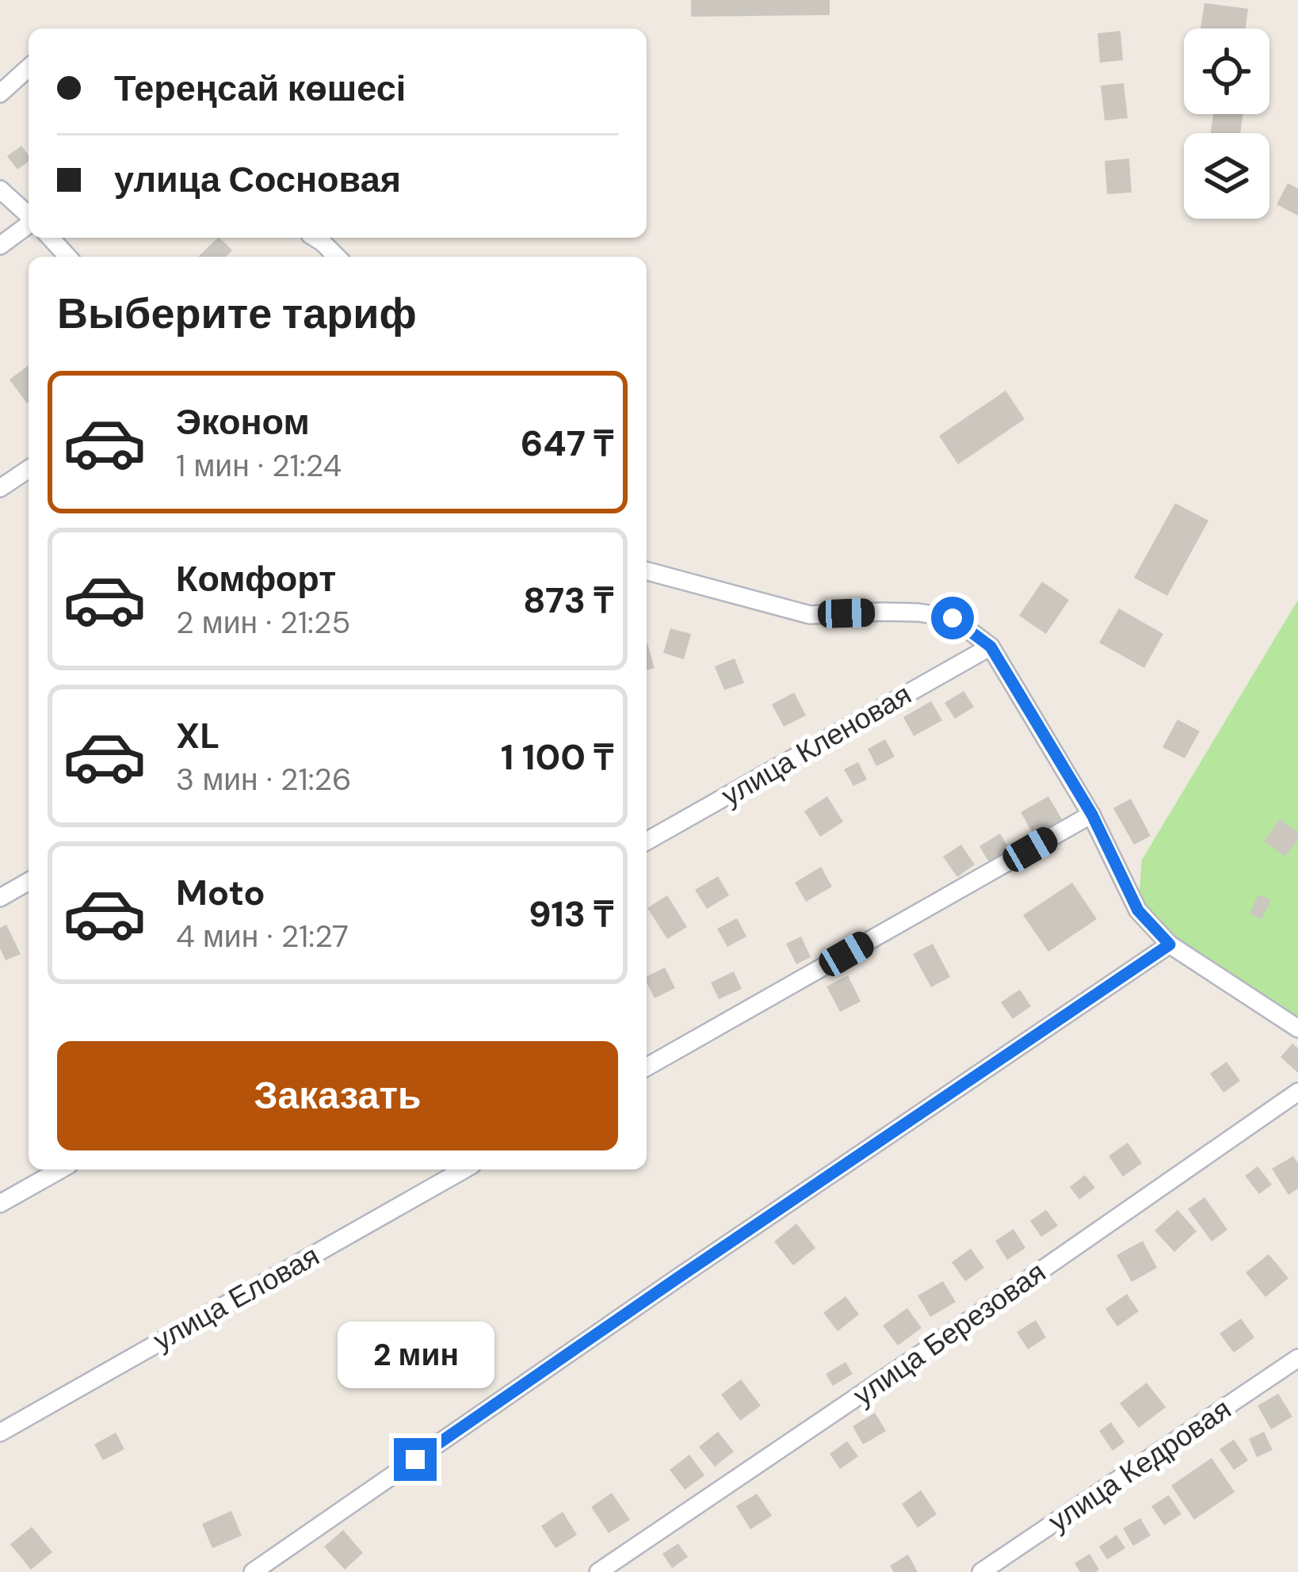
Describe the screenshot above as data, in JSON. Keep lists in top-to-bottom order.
{
  "streets": {
    "street": [
      "улица Кленовая",
      "улица Еловая",
      "улица Березовая",
      "улица Кедровая"
    ]
  },
  "page": {
    "banner": ["Тереңсай көшесі", "улица Сосновая"],
    "heading": "Выберите тариф",
    "list": [
      {
        "name": "Эконом",
        "note": "1 мин · 21:24",
        "value": "647 ₸"
      },
      {
        "name": "Комфорт",
        "note": "2 мин · 21:25",
        "value": "873 ₸"
      },
      {
        "name": "XL",
        "note": "3 мин · 21:26",
        "value": "1 100 ₸"
      },
      {
        "name": "Moto",
        "note": "4 мин · 21:27",
        "value": "913 ₸"
      }
    ],
    "buttons": "Заказать",
    "bubble": "2 мин"
  }
}
